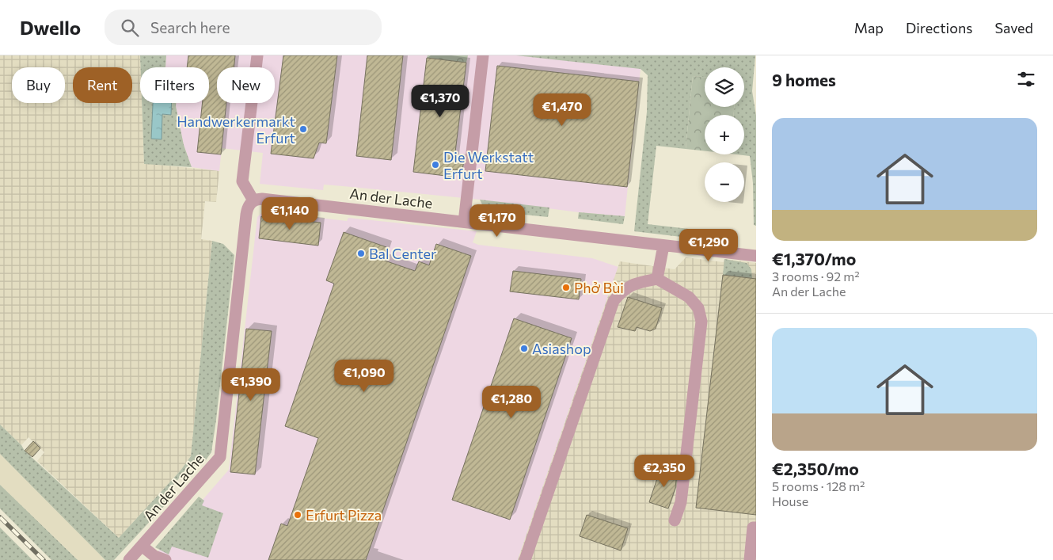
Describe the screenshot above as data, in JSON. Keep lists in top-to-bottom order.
{
  "streets": {
    "street": ["An der Lache"]
  },
  "places": [
    "Handwerkermarkt Erfurt",
    "Die Werkstatt Erfurt",
    "Bal Center",
    "Phở Bùi",
    "Asiashop",
    "Erfurt Pizza"
  ],
  "page": {
    "header": "Dwello",
    "search": "Search here",
    "nav": ["Map", "Directions", "Saved"],
    "heading": "9 homes",
    "map_buttons": ["+", "−"],
    "chip": [
      "Buy",
      "Rent",
      "Filters",
      "New"
    ],
    "price": [
      "€1,370",
      "€1,470",
      "€1,140",
      "€1,170",
      "€1,290",
      "€1,090",
      "€1,390",
      "€1,280",
      "€2,350"
    ],
    "list": [
      {
        "name": "€1,370/mo",
        "note": "3 rooms · 92 m² · An der Lache"
      },
      {
        "name": "€2,350/mo",
        "note": "5 rooms · 128 m² · House"
      }
    ]
  }
}
